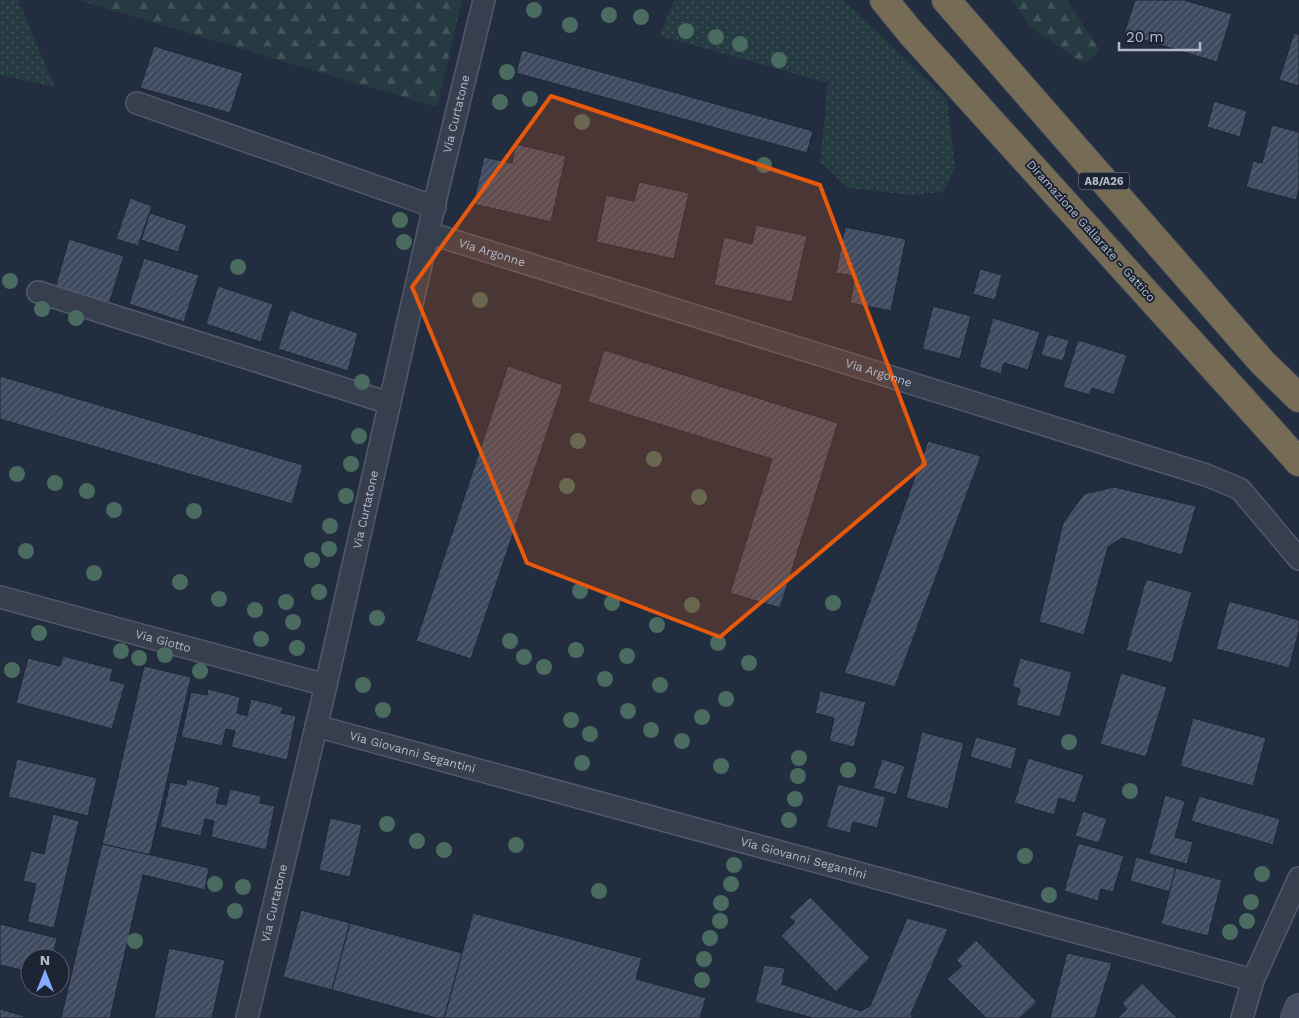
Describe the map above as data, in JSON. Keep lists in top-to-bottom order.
{
  "streets": {
    "highway": ["A8/A26", "Diramazione Gallarate - Gattico"],
    "street": [
      "Via Curtatone",
      "Via Argonne",
      "Via Giotto",
      "Via Giovanni Segantini"
    ]
  },
  "crossings": [
    ["Via Curtatone", "Via Argonne"],
    ["Via Curtatone", "Via Giotto"],
    ["Via Curtatone", "Via Giovanni Segantini"]
  ],
  "scale_bar": "20 m",
  "north": "top"
}
